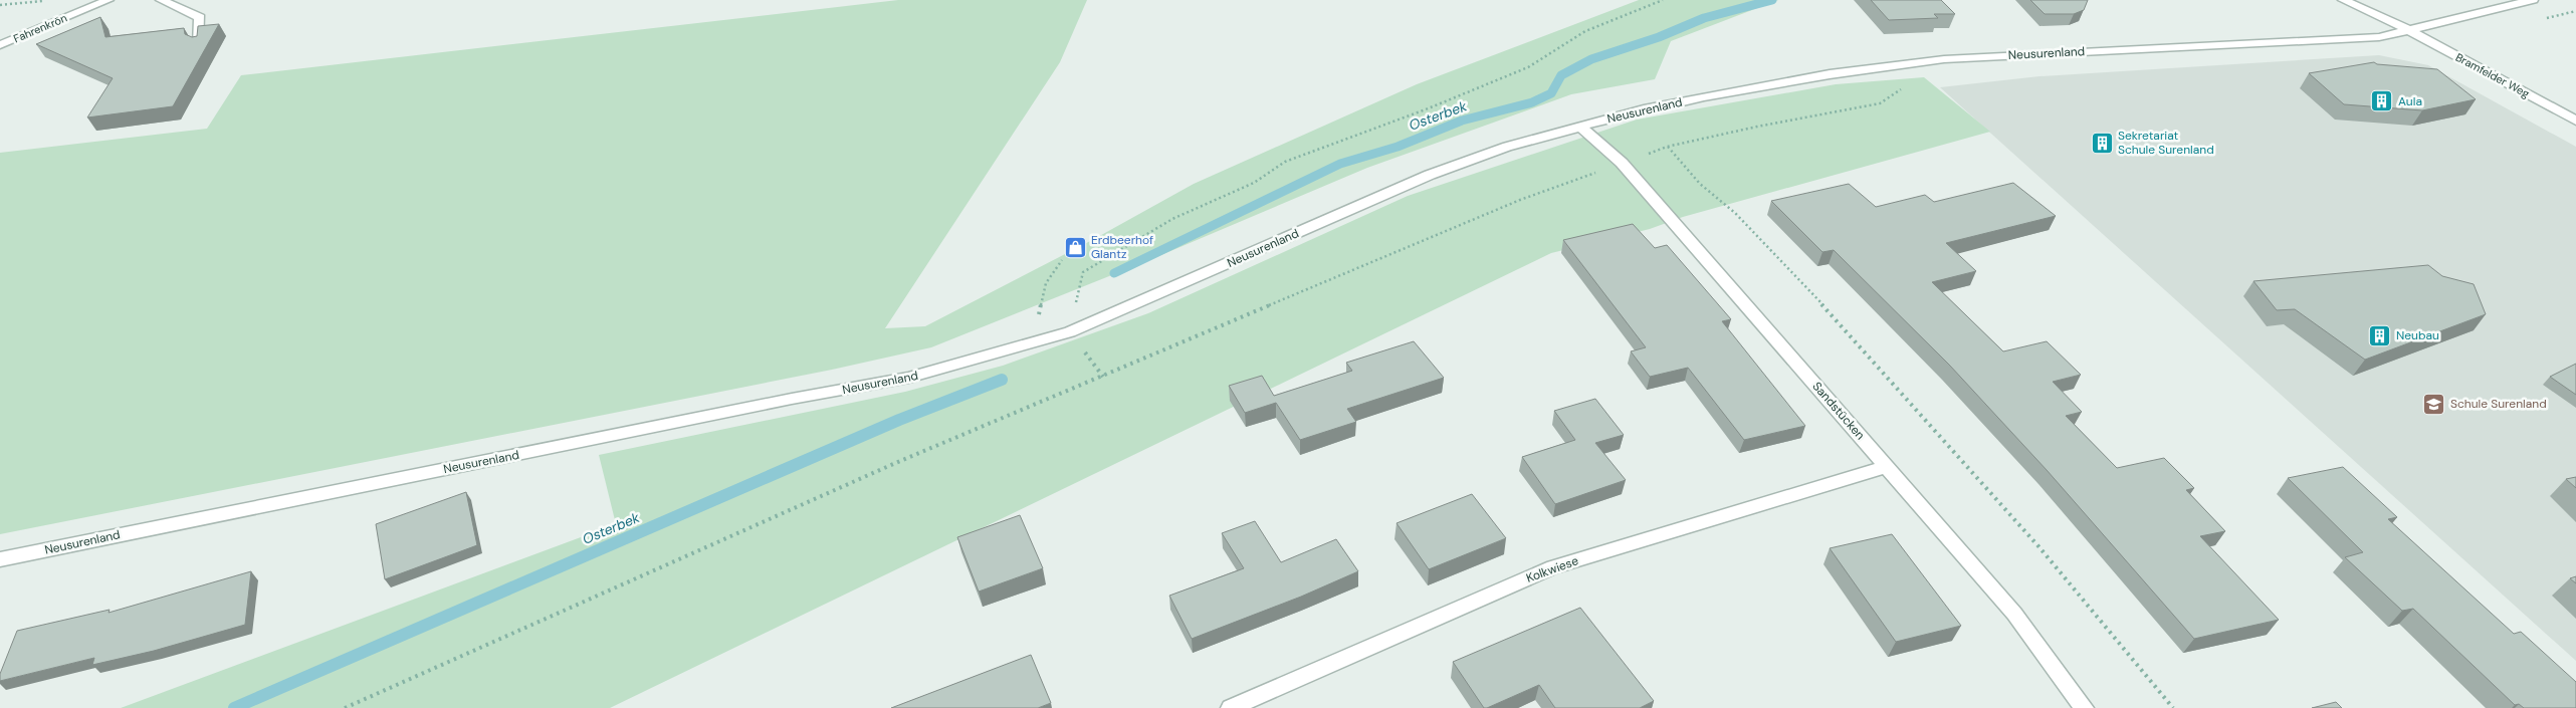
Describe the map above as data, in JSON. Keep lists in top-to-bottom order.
{
  "streets": {
    "street": [
      "Fahrenkrön",
      "Neusurenland",
      "Bramfelder Weg",
      "Sandstücken",
      "Kolkwiese"
    ]
  },
  "crossings": [
    ["Neusurenland", "Bramfelder Weg"],
    ["Neusurenland", "Sandstücken"],
    ["Sandstücken", "Kolkwiese"]
  ],
  "water": ["Osterbek"],
  "places": {
    "building": ["Aula", "Sekretariat Schule Surenland", "Neubau"],
    "shop": ["Erdbeerhof Glantz"],
    "school or university": ["Schule Surenland"]
  }
}
